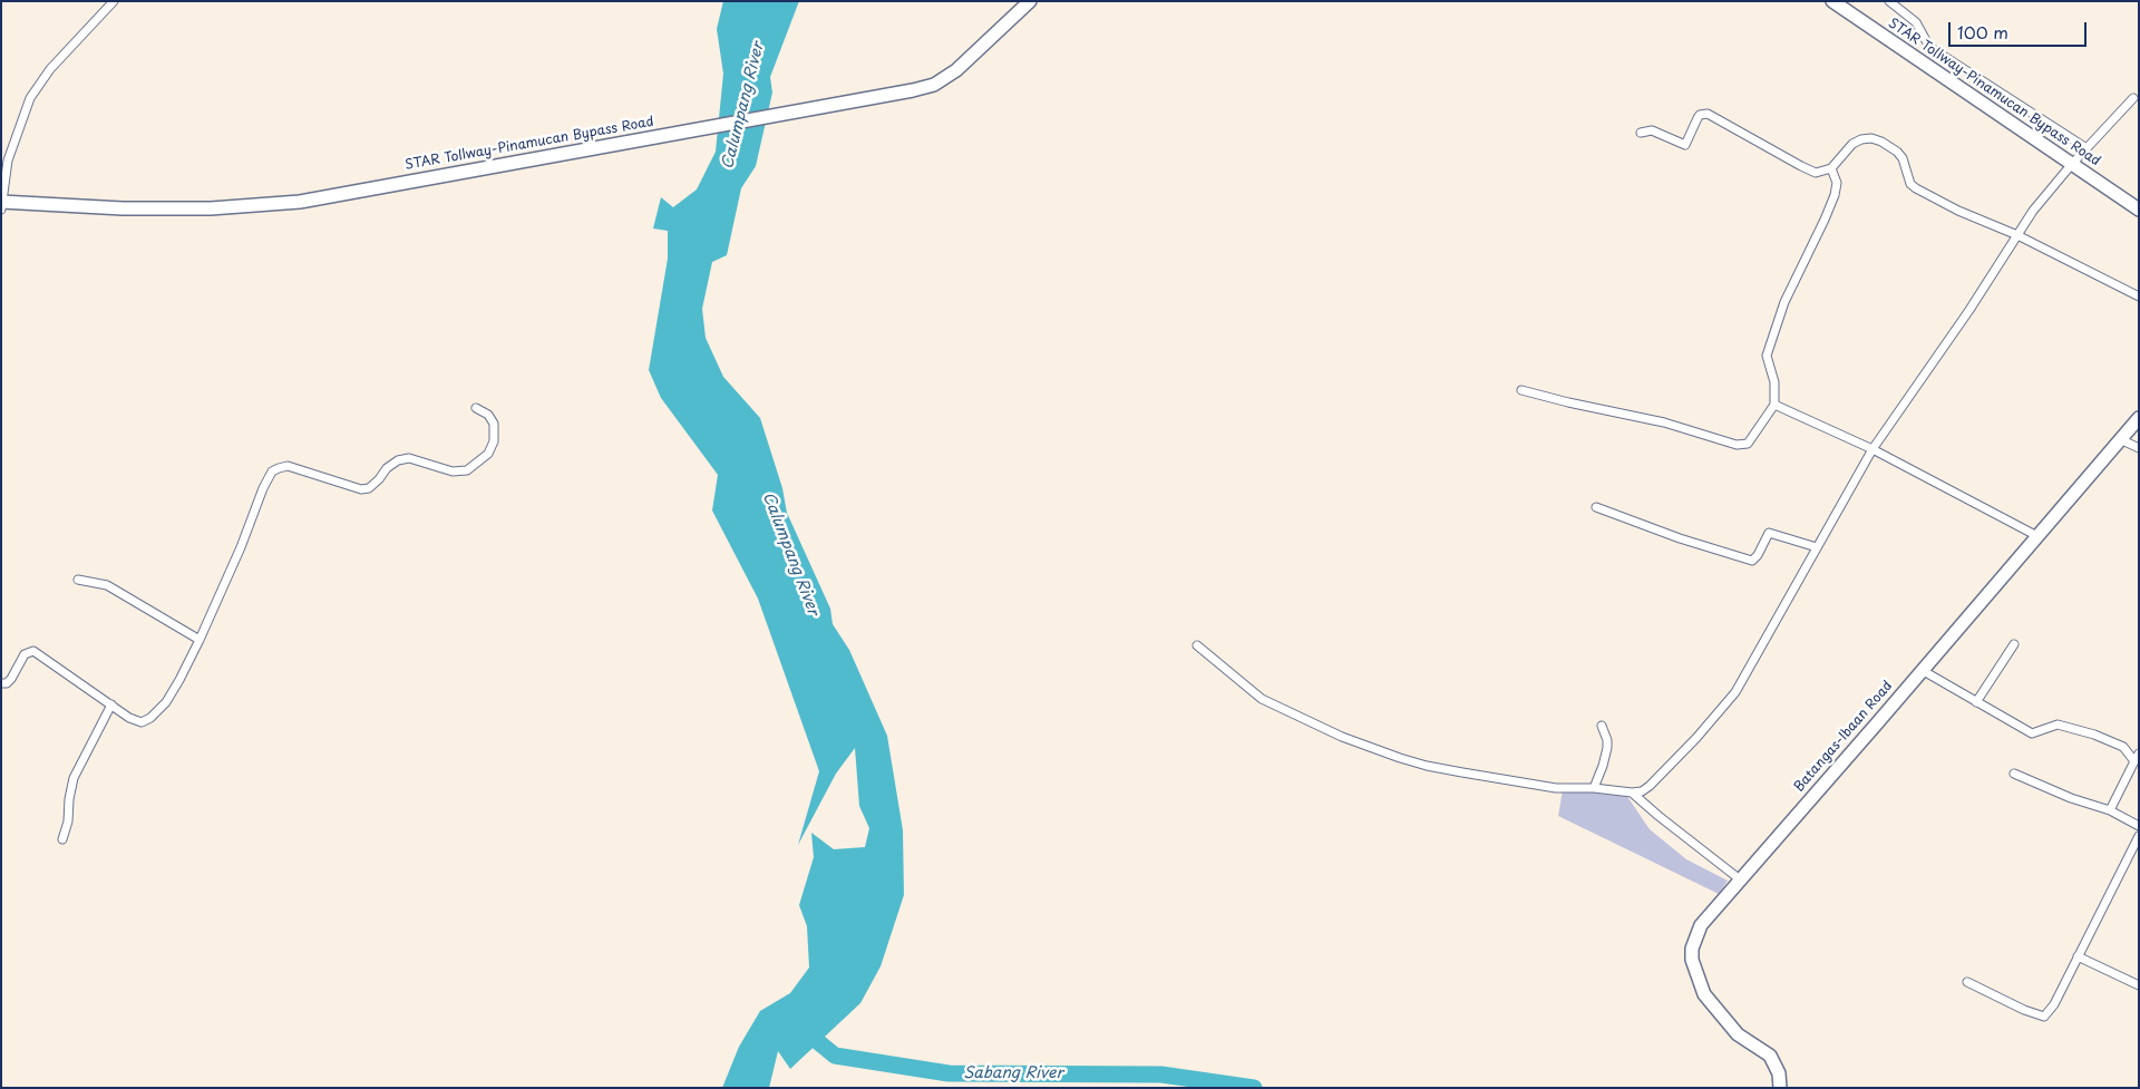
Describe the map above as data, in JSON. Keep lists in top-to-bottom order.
{
  "streets": {
    "main road": ["STAR Tollway-Pinamucan Bypass Road", "Batangas-Ibaan Road"]
  },
  "water": ["Calumpang River", "Sabang River"],
  "scale_bar": "100 m"
}
